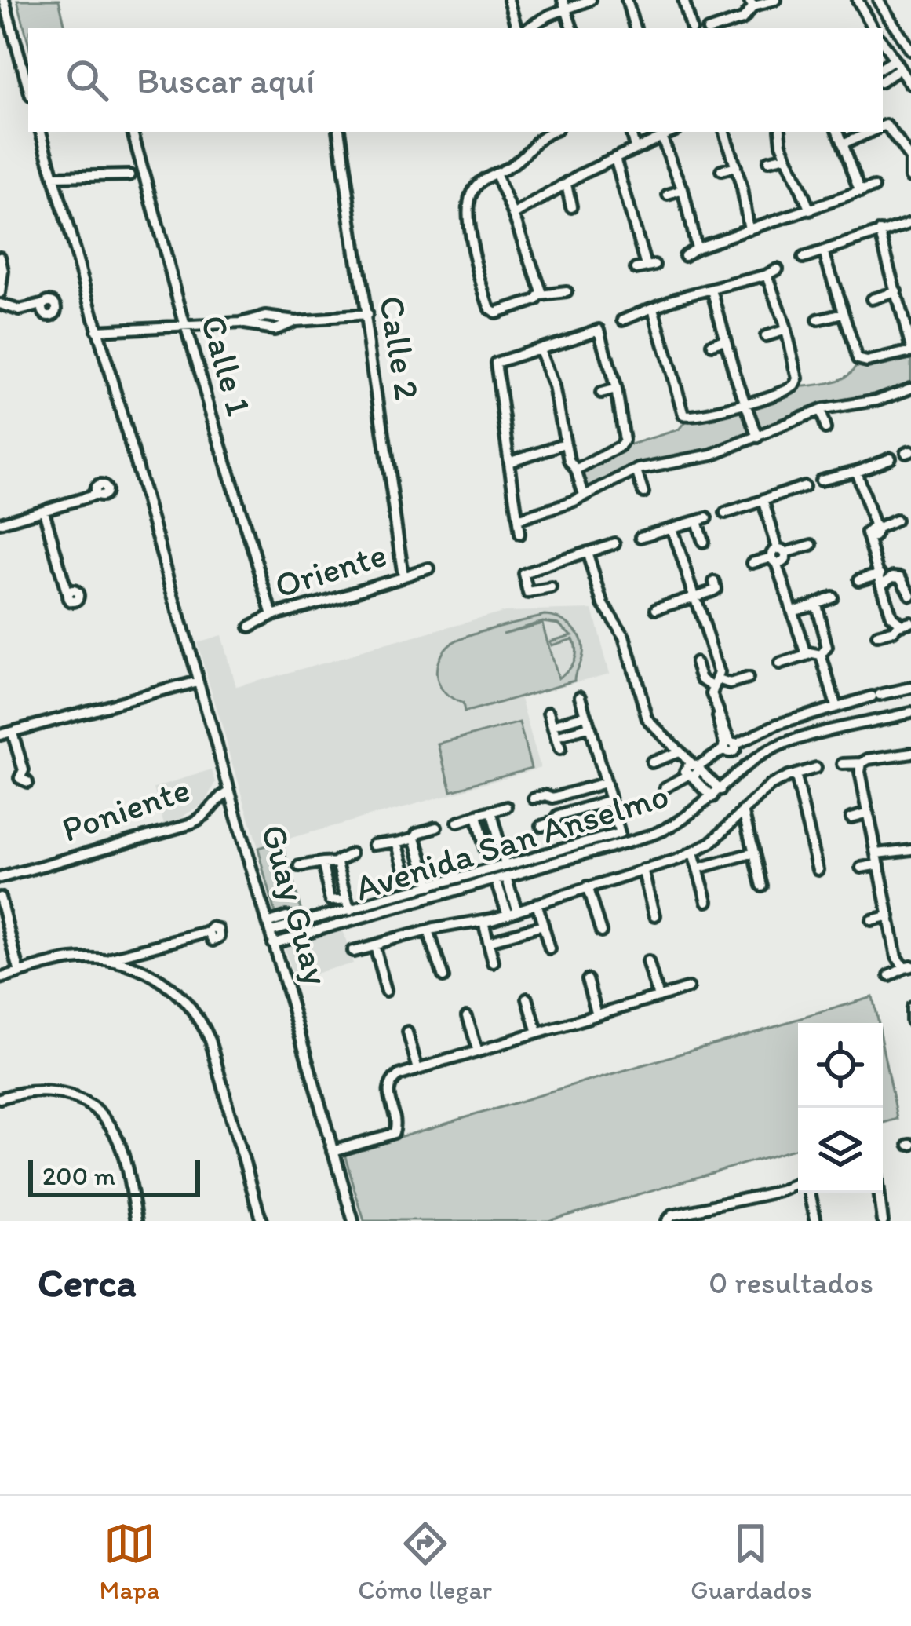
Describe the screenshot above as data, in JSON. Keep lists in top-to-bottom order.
{
  "streets": {
    "street": [
      "Calle 2",
      "Calle 1",
      "Oriente",
      "Poniente",
      "Avenida San Anselmo",
      "Guay Guay"
    ]
  },
  "crossings": [
    ["Calle 2", "Oriente"],
    ["Calle 1", "Oriente"],
    ["Poniente", "Guay Guay"],
    ["Avenida San Anselmo", "Guay Guay"]
  ],
  "scale_bar": "200 m",
  "page": {
    "search": "Buscar aquí",
    "scale": "200 m",
    "heading": ["Cerca", "0 resultados"],
    "nav": ["Mapa", "Cómo llegar", "Guardados"]
  }
}
